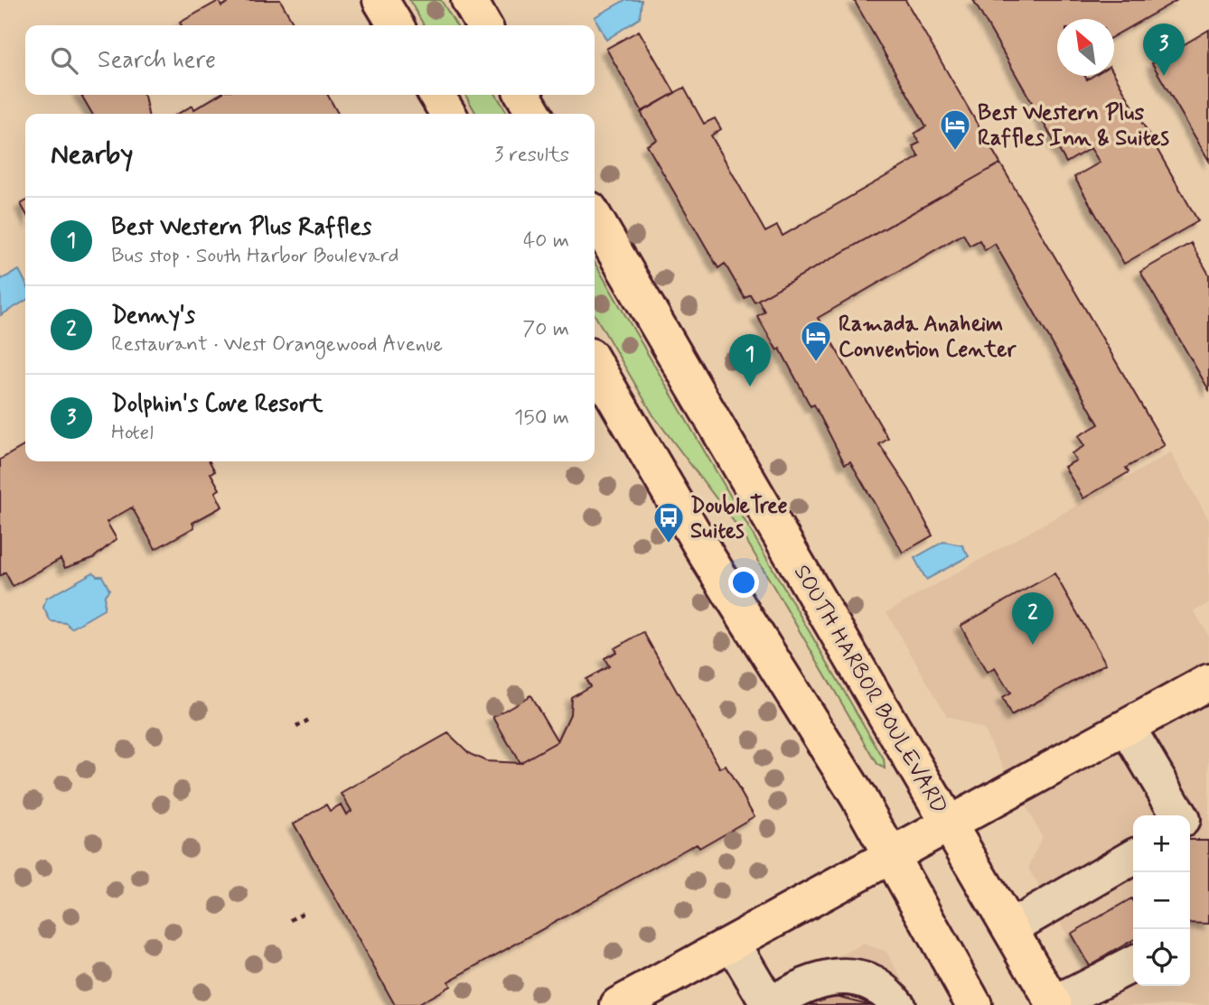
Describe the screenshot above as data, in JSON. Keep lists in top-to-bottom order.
{
  "streets": {
    "main road": ["SOUTH HARBOR BOULEVARD"]
  },
  "places": {
    "hotel": ["Best Western Plus Raffles Inn & Suites", "Ramada Anaheim Convention Center"],
    "bus stop": ["DoubleTree Suites"]
  },
  "north": "top left",
  "page": {
    "pins": ["3", "1", "2"],
    "search": "Search here",
    "heading": ["Nearby", "3 results"],
    "list": [
      {
        "mark": "1",
        "name": "Best Western Plus Raffles",
        "note": "Bus stop · South Harbor Boulevard",
        "value": "40 m"
      },
      {
        "mark": "2",
        "name": "Denny's",
        "note": "Restaurant · West Orangewood Avenue",
        "value": "70 m"
      },
      {
        "mark": "3",
        "name": "Dolphin's Cove Resort",
        "note": "Hotel",
        "value": "150 m"
      }
    ],
    "map_buttons": ["+", "−"]
  }
}
